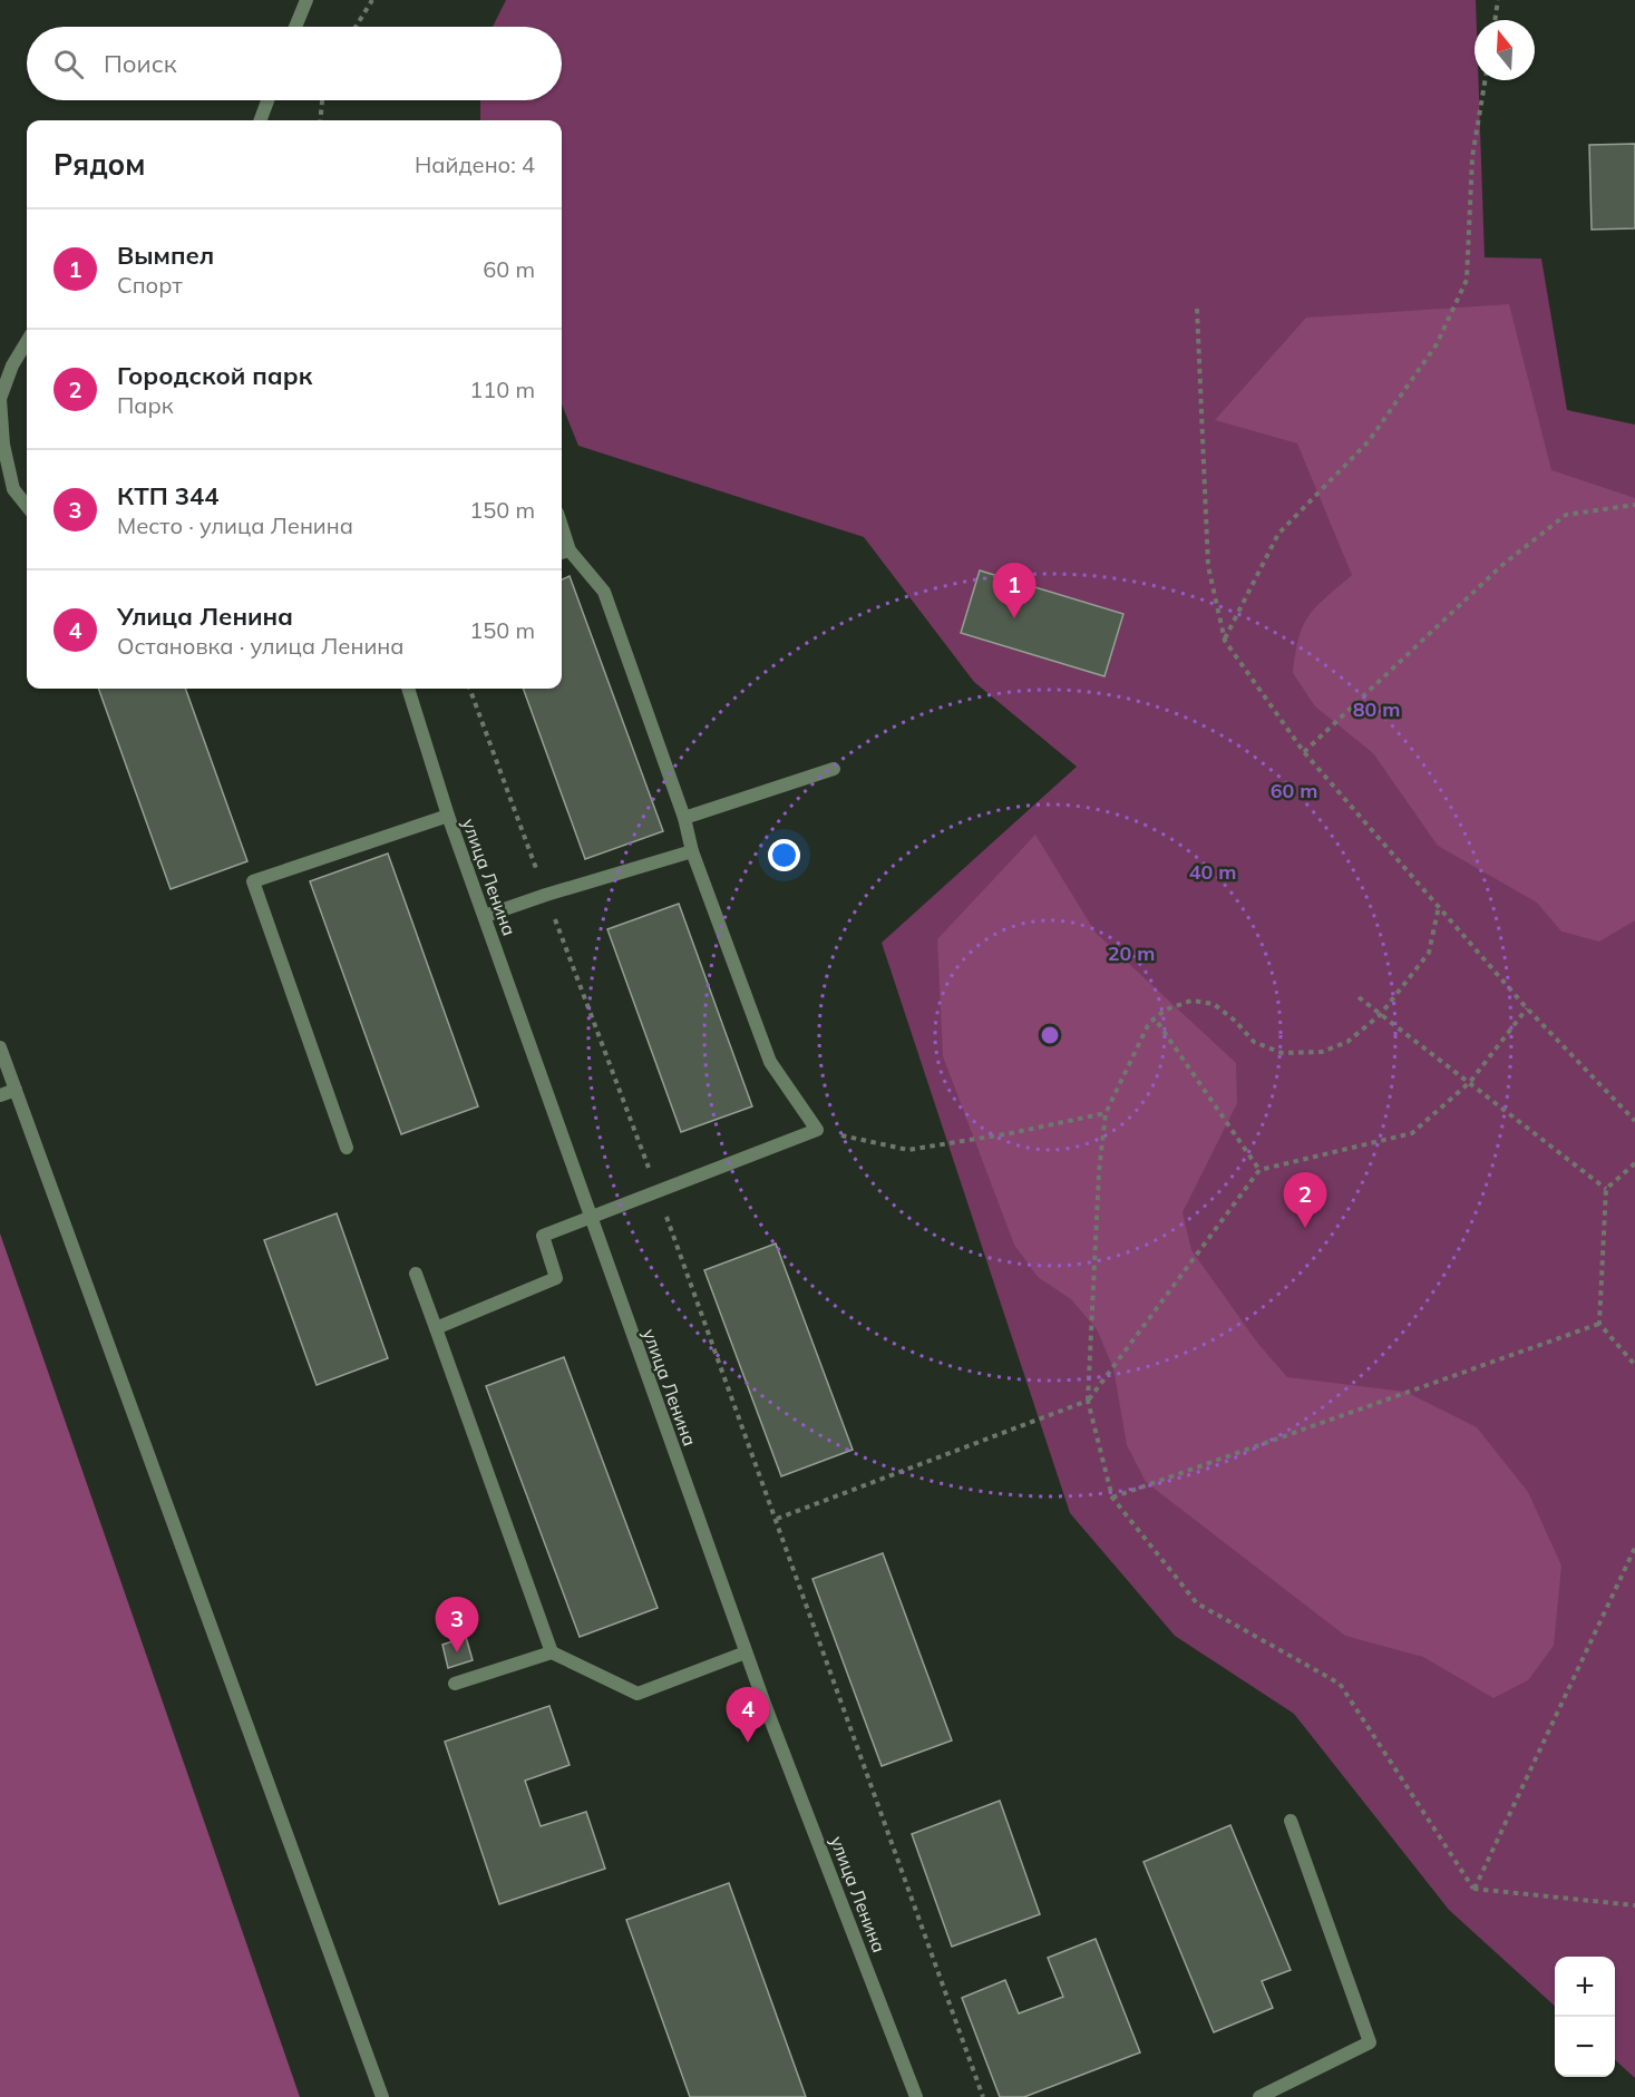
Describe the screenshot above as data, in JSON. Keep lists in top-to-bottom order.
{
  "streets": {
    "street": ["улица Ленина"]
  },
  "north": "top",
  "page": {
    "search": "Поиск",
    "heading": ["Рядом", "Найдено: 4"],
    "list": [
      {
        "mark": "1",
        "name": "Вымпел",
        "note": "Спорт",
        "value": "60 m"
      },
      {
        "mark": "2",
        "name": "Городской парк",
        "note": "Парк",
        "value": "110 m"
      },
      {
        "mark": "3",
        "name": "КТП 344",
        "note": "Место · улица Ленина",
        "value": "150 m"
      },
      {
        "mark": "4",
        "name": "Улица Ленина",
        "note": "Остановка · улица Ленина",
        "value": "150 m"
      }
    ],
    "pins": [
      "1",
      "2",
      "3",
      "4"
    ],
    "map_buttons": ["+", "−"]
  },
  "rings": [
    "80 m",
    "60 m",
    "40 m",
    "20 m"
  ]
}
